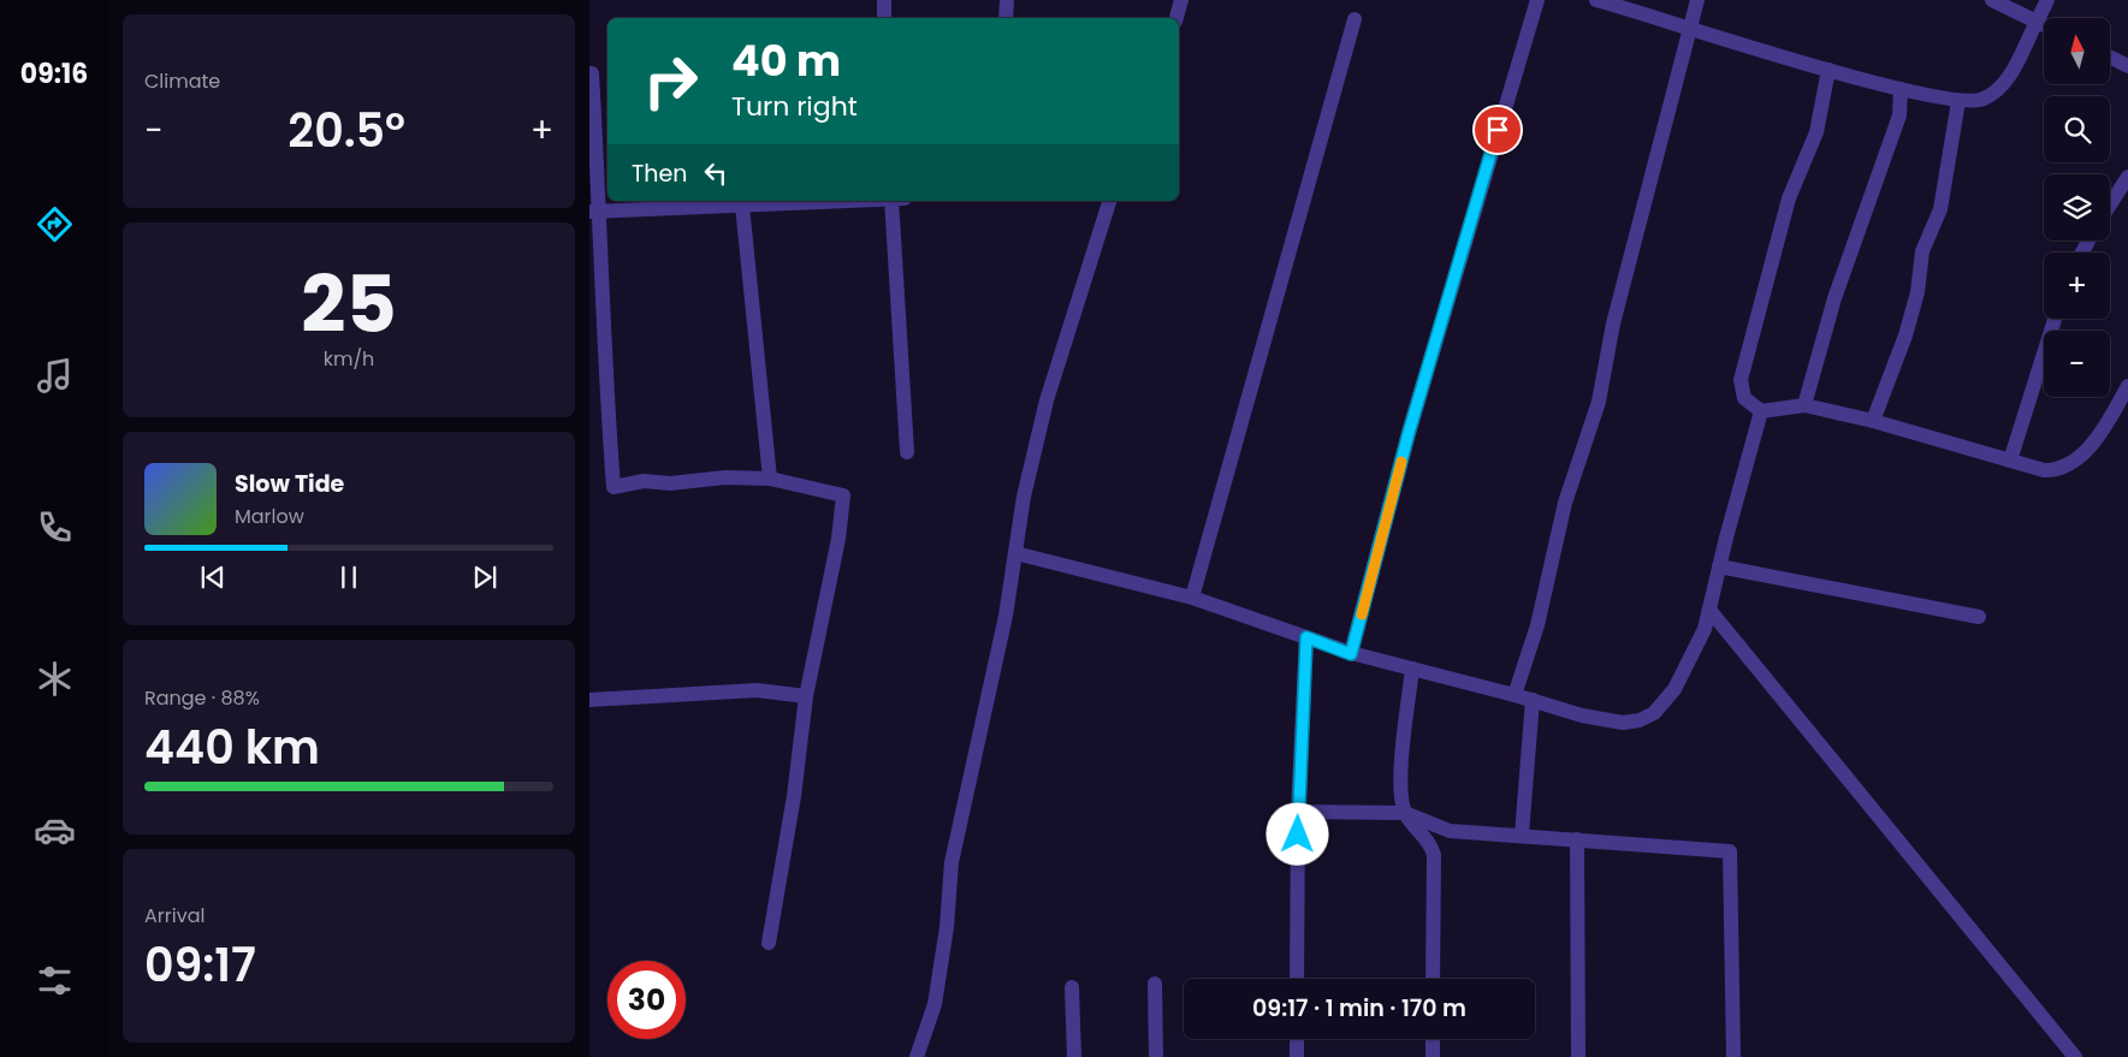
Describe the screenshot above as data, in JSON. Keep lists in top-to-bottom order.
{
  "north": "top",
  "page": {
    "tabs": "09:16",
    "tile": [
      "Climate",
      ["25", "km/h"],
      ["Range · 88%", "440 km"],
      ["Arrival", "09:17"]
    ],
    "map_buttons": ["+", "−"],
    "turn": ["40 m", "Turn right"],
    "heat": ["−", "20.5°", "+"],
    "then": "Then",
    "song": ["Slow Tide", "Marlow"],
    "limit": "30",
    "trip": "09:17 · 1 min · 170 m"
  }
}
